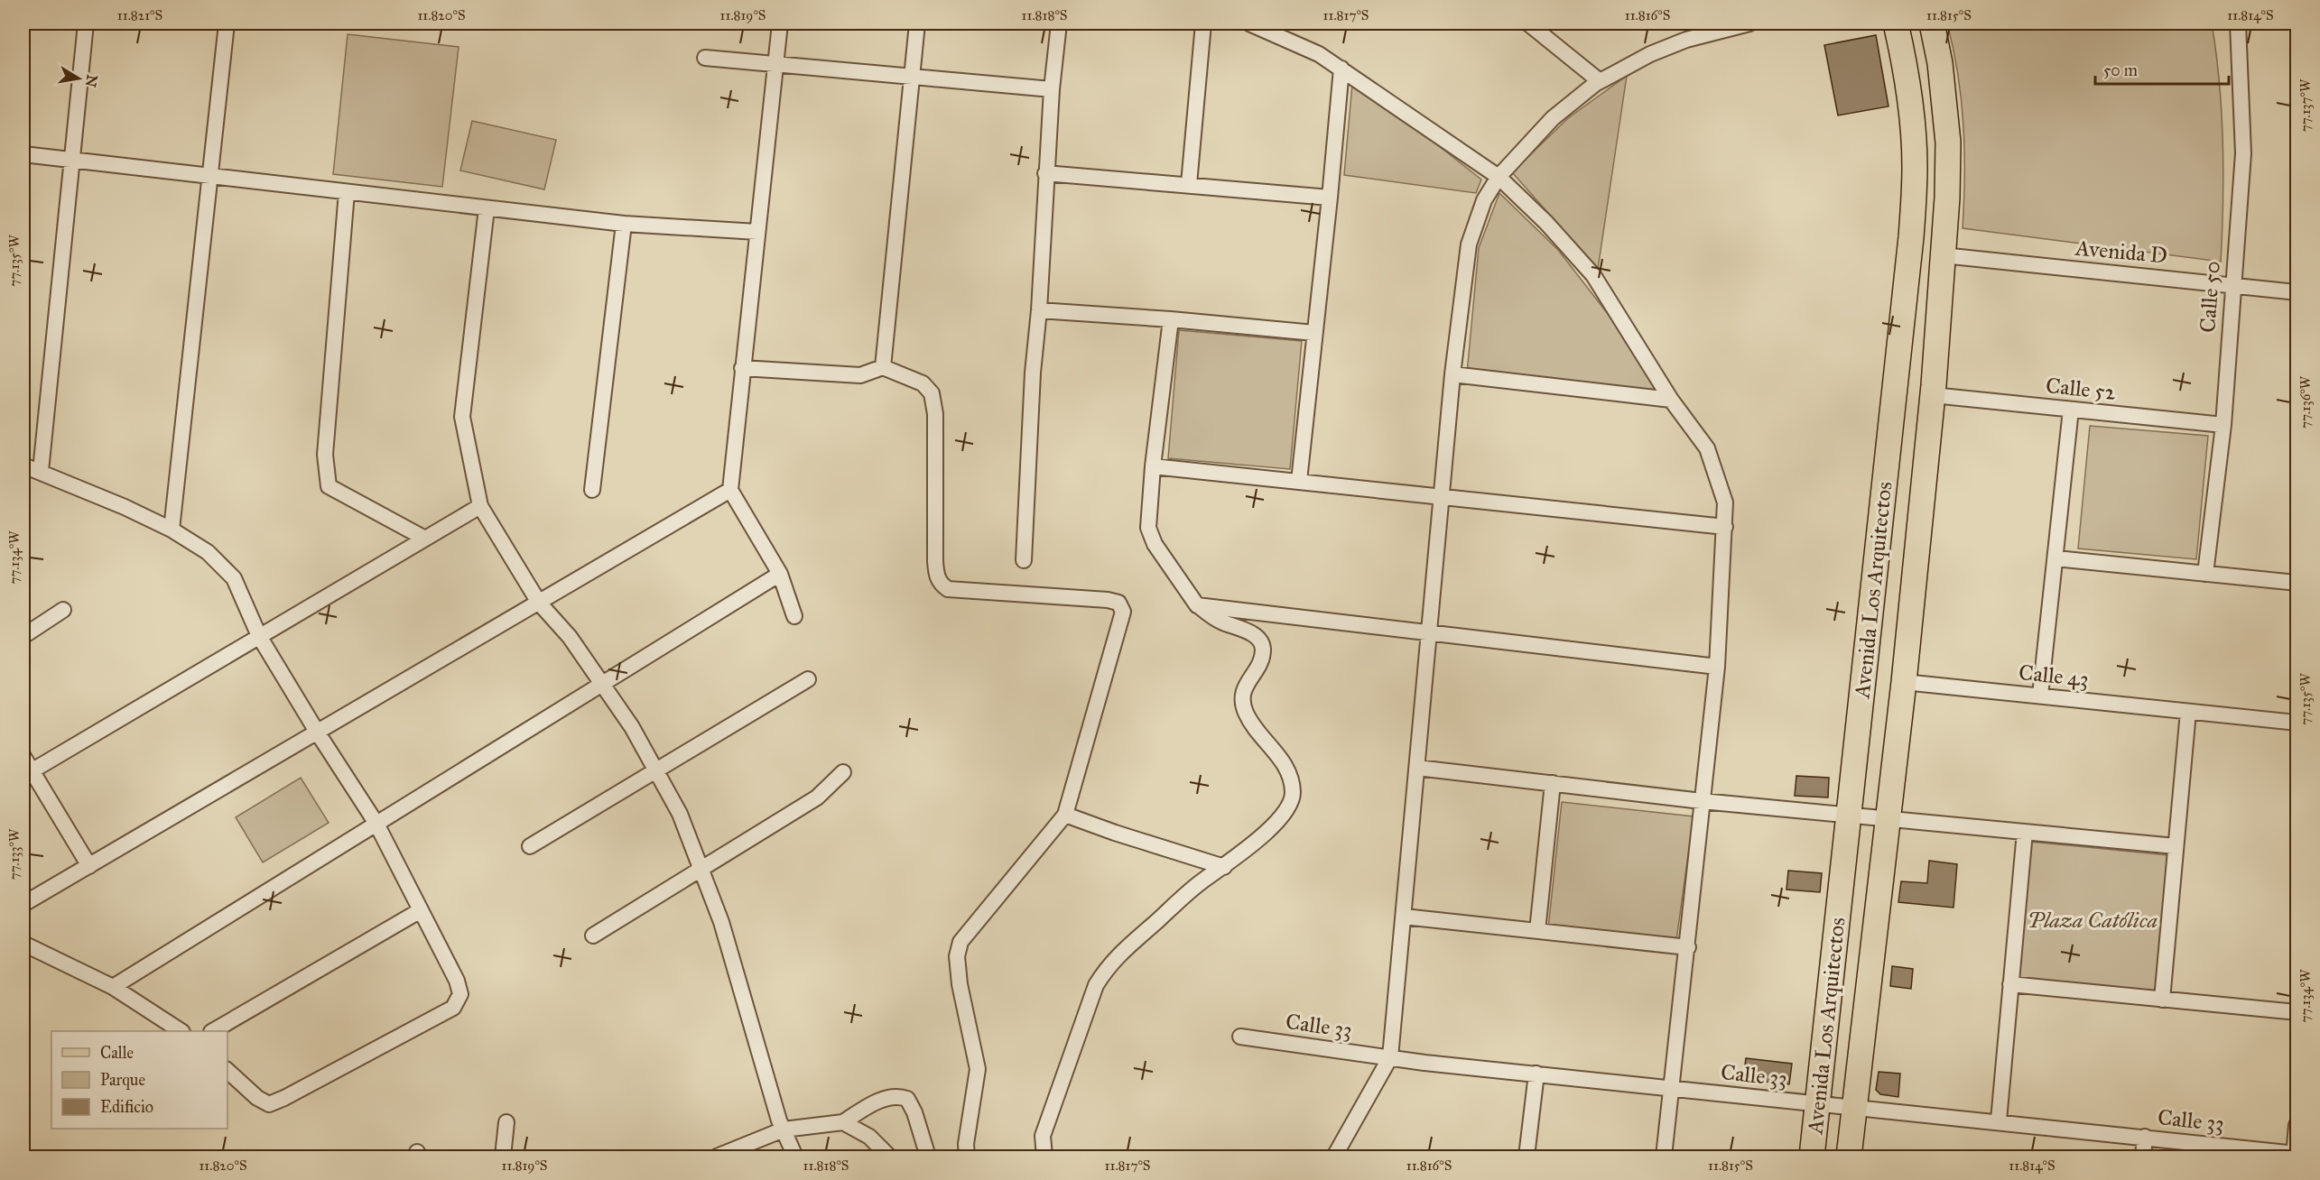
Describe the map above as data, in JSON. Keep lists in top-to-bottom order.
{
  "streets": {
    "main road": ["Avenida Los Arquitectos"],
    "street": [
      "Avenida D",
      "Calle 50",
      "Calle 52",
      "Calle 43",
      "Calle 33"
    ]
  },
  "crossings": [
    ["Avenida D", "Calle 50"],
    ["Avenida D", "Avenida Los Arquitectos"],
    ["Calle 50", "Calle 52"],
    ["Calle 52", "Avenida Los Arquitectos"],
    ["Avenida Los Arquitectos", "Calle 43"],
    ["Avenida Los Arquitectos", "Calle 33"]
  ],
  "parks": ["Plaza Católica"],
  "legend": ["Calle", "Parque", "Edificio"],
  "scale_bar": "50 m",
  "north": "right",
  "coordinates": [
    "11.821°S",
    "11.820°S",
    "11.819°S",
    "11.818°S",
    "11.817°S",
    "11.816°S",
    "11.815°S",
    "11.814°S",
    "77.137°W",
    "77.135°W",
    "77.136°W",
    "77.134°W",
    "77.133°W"
  ]
}
